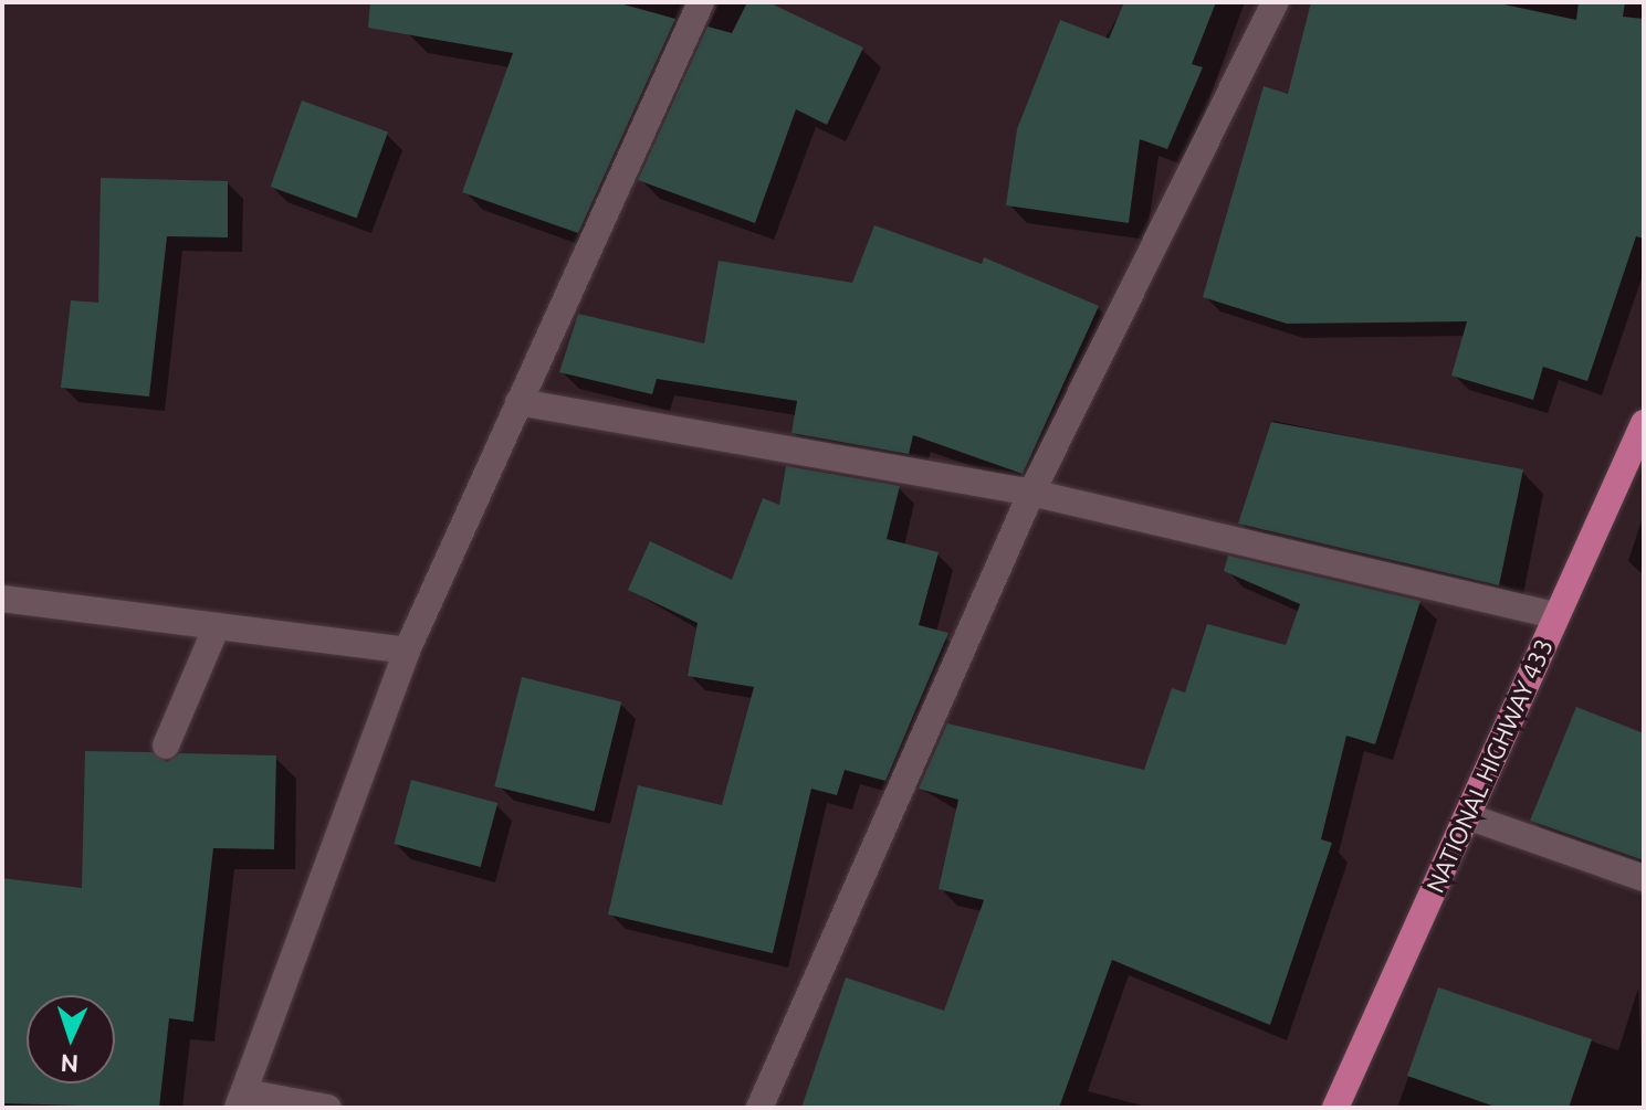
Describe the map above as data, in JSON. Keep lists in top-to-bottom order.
{
  "streets": {
    "main road": ["NATIONAL HIGHWAY 433"]
  },
  "north": "bottom"
}
